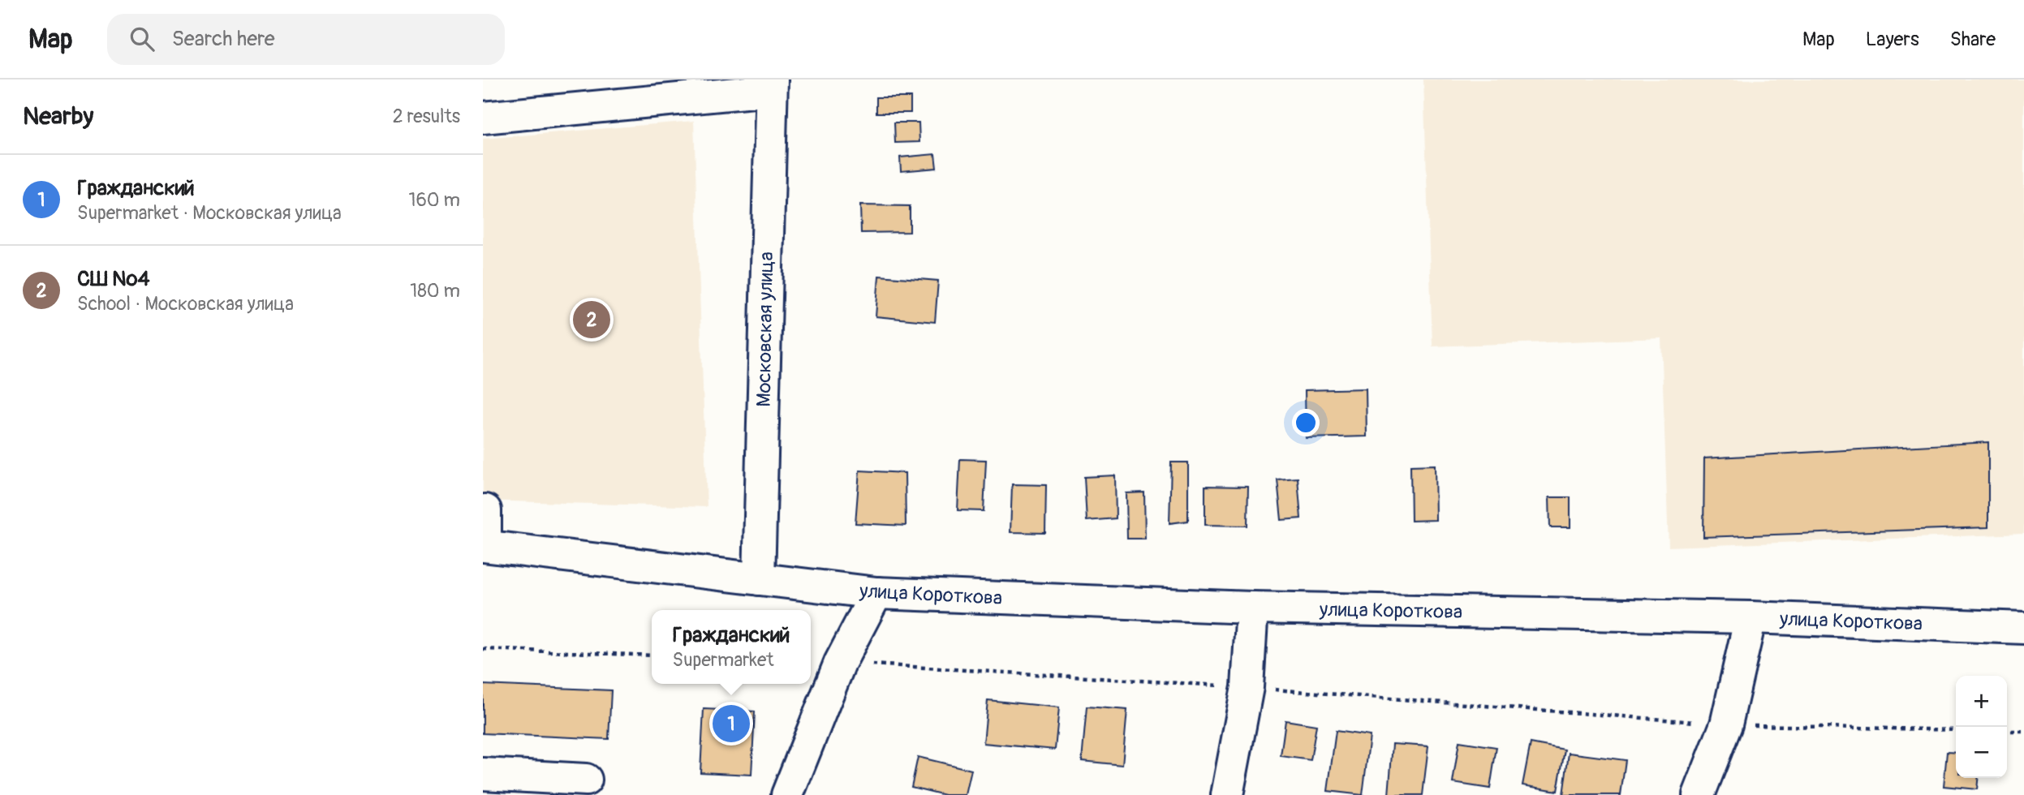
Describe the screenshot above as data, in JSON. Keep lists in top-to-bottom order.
{
  "streets": {
    "street": ["Московская улица", "улица Короткова"]
  },
  "crossings": [
    ["Московская улица", "улица Короткова"]
  ],
  "page": {
    "header": "Map",
    "search": "Search here",
    "nav": ["Map", "Layers", "Share"],
    "heading": ["Nearby", "2 results"],
    "list": [
      {
        "mark": "1",
        "name": "Гражданский",
        "note": "Supermarket · Московская улица",
        "value": "160 m"
      },
      {
        "mark": "2",
        "name": "СШ №4",
        "note": "School · Московская улица",
        "value": "180 m"
      }
    ],
    "pins": ["2", "1"],
    "popup": ["Гражданский", "Supermarket"],
    "map_buttons": ["+", "−"]
  }
}
